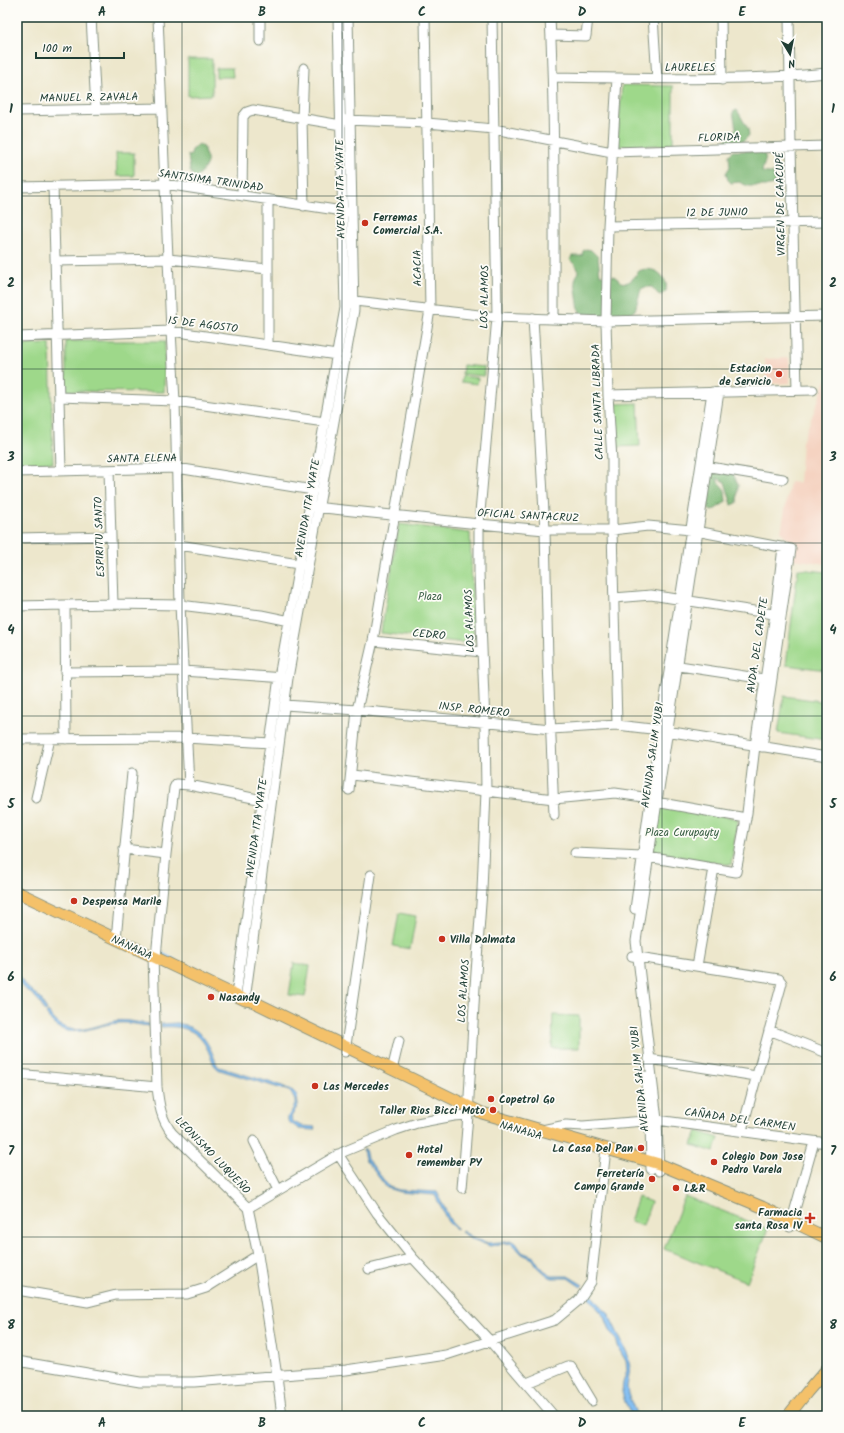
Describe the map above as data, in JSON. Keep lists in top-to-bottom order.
{
  "streets": {
    "main road": ["NANAWA"],
    "street": [
      "LAURELES",
      "MANUEL R. ZAVALA",
      "FLORIDA",
      "SANTISIMA TRINIDAD",
      "AVENIDA ITA YVATE",
      "VIRGEN DE CAACUPÉ",
      "12 DE JUNIO",
      "ACACIA",
      "LOS ALAMOS",
      "15 DE AGOSTO",
      "CALLE SANTA LIBRADA",
      "SANTA ELENA",
      "OFICIAL SANTACRUZ",
      "ESPIRITU SANTO",
      "CEDRO",
      "AVDA. DEL CADETE",
      "INSP. ROMERO",
      "AVENIDA SALIM YUBI",
      "CAÑADA DEL CARMEN",
      "LEONISMO LUQUEÑO"
    ]
  },
  "crossings": [
    ["LAURELES", "VIRGEN DE CAACUPÉ"],
    ["LAURELES", "CALLE SANTA LIBRADA"],
    ["FLORIDA", "SANTISIMA TRINIDAD"],
    ["FLORIDA", "AVENIDA ITA YVATE"],
    ["FLORIDA", "VIRGEN DE CAACUPÉ"],
    ["FLORIDA", "ACACIA"],
    ["FLORIDA", "LOS ALAMOS"],
    ["FLORIDA", "CALLE SANTA LIBRADA"],
    ["SANTISIMA TRINIDAD", "AVENIDA ITA YVATE"],
    ["AVENIDA ITA YVATE", "15 DE AGOSTO"],
    ["AVENIDA ITA YVATE", "SANTA ELENA"],
    ["AVENIDA ITA YVATE", "OFICIAL SANTACRUZ"],
    ["AVENIDA ITA YVATE", "INSP. ROMERO"],
    ["AVENIDA ITA YVATE", "NANAWA"],
    ["VIRGEN DE CAACUPÉ", "12 DE JUNIO"],
    ["12 DE JUNIO", "CALLE SANTA LIBRADA"],
    ["ACACIA", "OFICIAL SANTACRUZ"],
    ["ACACIA", "CEDRO"],
    ["ACACIA", "INSP. ROMERO"],
    ["LOS ALAMOS", "OFICIAL SANTACRUZ"],
    ["LOS ALAMOS", "CEDRO"],
    ["LOS ALAMOS", "INSP. ROMERO"],
    ["LOS ALAMOS", "NANAWA"],
    ["CALLE SANTA LIBRADA", "OFICIAL SANTACRUZ"],
    ["CALLE SANTA LIBRADA", "INSP. ROMERO"],
    ["SANTA ELENA", "ESPIRITU SANTO"],
    ["OFICIAL SANTACRUZ", "AVDA. DEL CADETE"],
    ["OFICIAL SANTACRUZ", "AVENIDA SALIM YUBI"],
    ["AVDA. DEL CADETE", "INSP. ROMERO"],
    ["INSP. ROMERO", "AVENIDA SALIM YUBI"],
    ["AVENIDA SALIM YUBI", "NANAWA"],
    ["AVENIDA SALIM YUBI", "CAÑADA DEL CARMEN"],
    ["NANAWA", "CAÑADA DEL CARMEN"],
    ["NANAWA", "LEONISMO LUQUEÑO"]
  ],
  "parks": ["Plaza", "Plaza Curupayty"],
  "places": {
    "other": [
      "Ferremas Comercial S.A.",
      "Estacion de Servicio",
      "Despensa Marile",
      "Villa Dalmata",
      "Nasandy",
      "Las Mercedes",
      "Copetrol Go",
      "Taller Rios Bicci Moto",
      "La Casa Del Pan",
      "Hotel remember PY",
      "Colegio Don Jose Pedro Varela",
      "Ferretería Campo Grande",
      "L&R"
    ],
    "health": ["Farmacia santa Rosa IV"]
  },
  "scale_bar": "100 m",
  "north": "bottom",
  "grid": {
    "columns": [
      "A",
      "B",
      "C",
      "D",
      "E"
    ],
    "rows": [
      "1",
      "2",
      "3",
      "4",
      "5",
      "6",
      "7",
      "8"
    ]
  }
}
